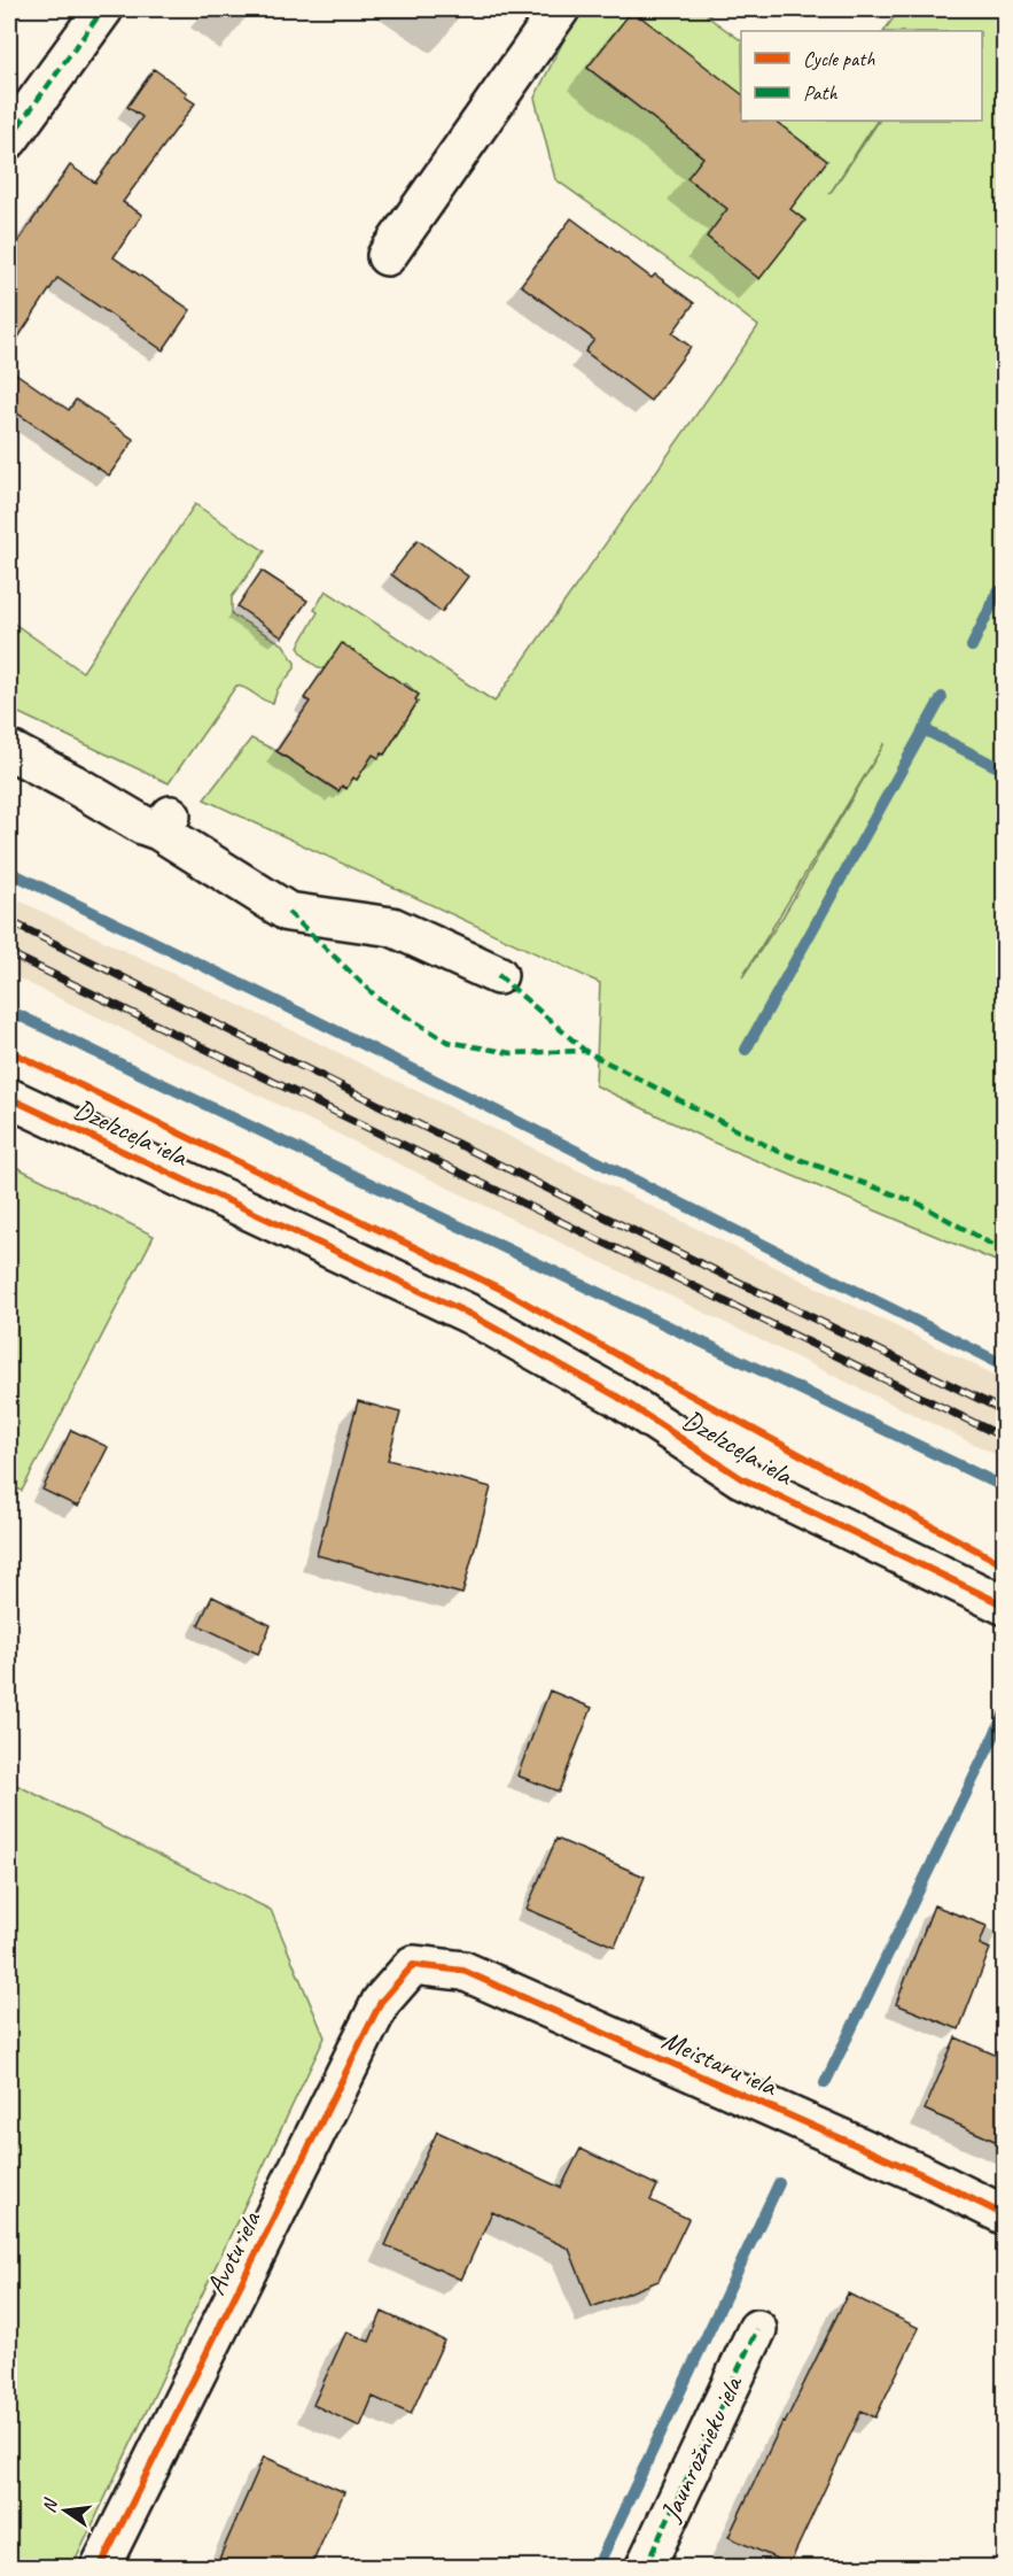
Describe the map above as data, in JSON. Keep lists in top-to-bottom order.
{
  "streets": {
    "street": [
      "Dzelzceļa iela",
      "Meistaru iela",
      "Avotu iela",
      "Jaunrožnieku iela"
    ]
  },
  "crossings": [
    ["Meistaru iela", "Avotu iela"]
  ],
  "legend": ["Cycle path", "Path"],
  "north": "left"
}
